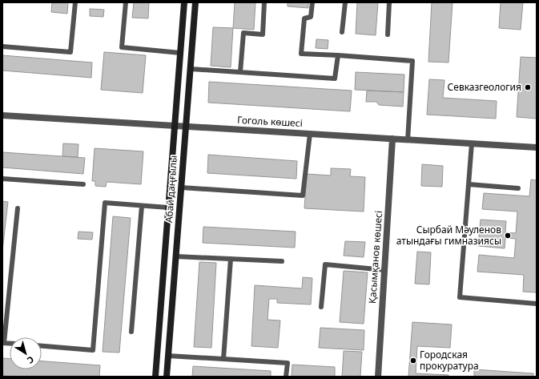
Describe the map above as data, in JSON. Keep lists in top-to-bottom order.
{
  "streets": {
    "main road": ["Абай даңғылы"],
    "street": ["Гоголь көшесі", "Қасымқанов көшесі"]
  },
  "crossings": [
    ["Гоголь көшесі", "Абай даңғылы"],
    ["Гоголь көшесі", "Қасымқанов көшесі"]
  ],
  "places": ["Севказгеология", "Сырбай Мәуленов атындағы гимназиясы", "Городская прокуратура"],
  "north": "bottom right"
}
